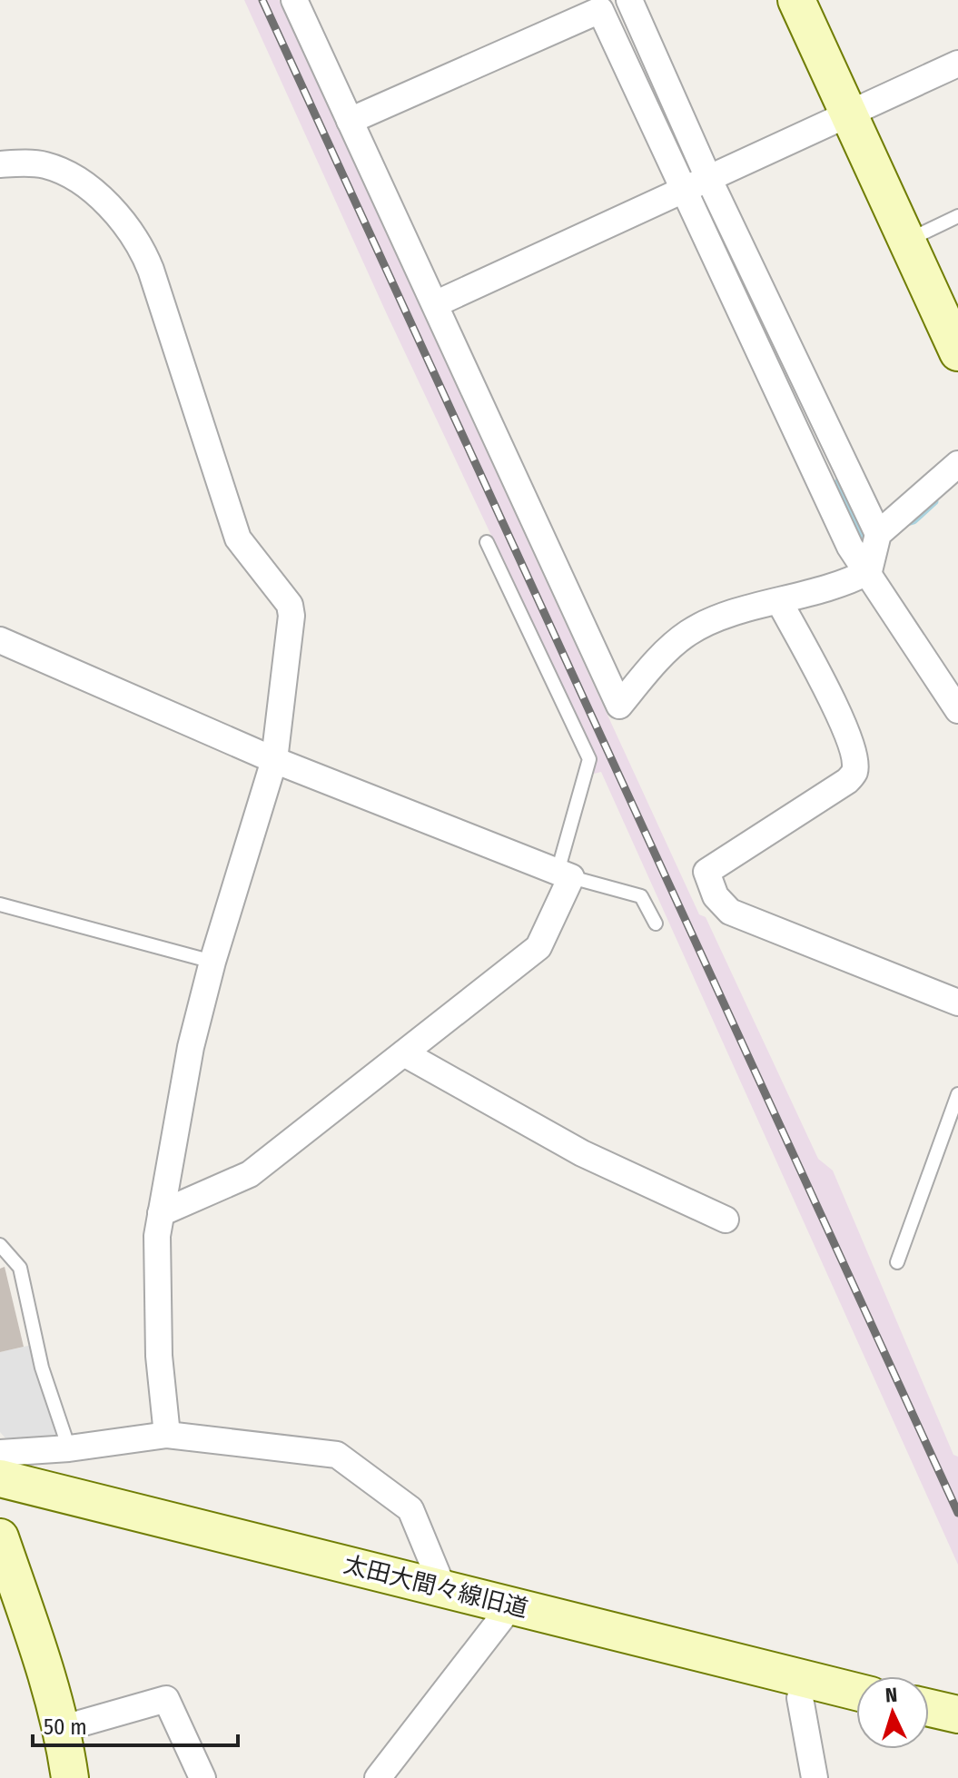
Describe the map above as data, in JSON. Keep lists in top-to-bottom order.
{
  "streets": {
    "street": ["太田大間々線旧道"]
  },
  "scale_bar": "50 m",
  "north": "top"
}
